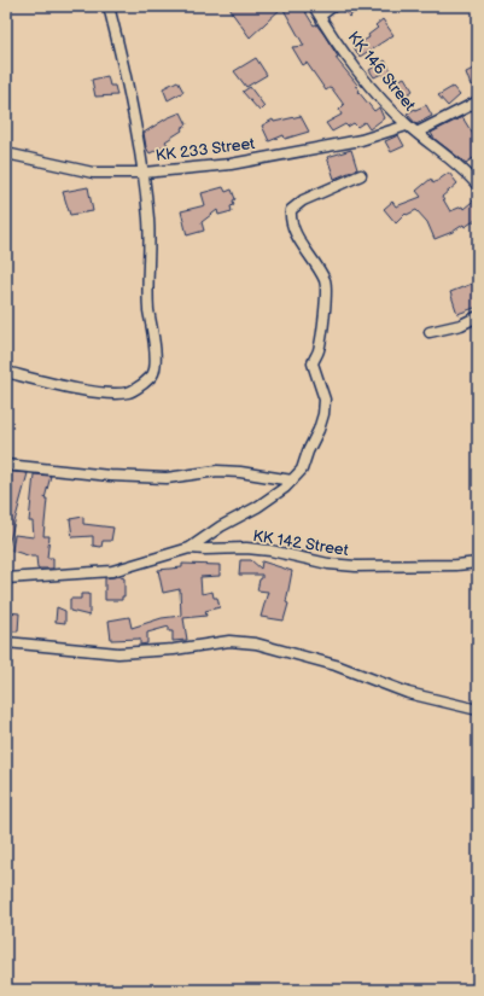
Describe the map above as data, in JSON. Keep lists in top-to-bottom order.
{
  "streets": {
    "street": ["KK 146 Street", "KK 233 Street", "KK 142 Street"]
  },
  "crossings": [
    ["KK 146 Street", "KK 233 Street"]
  ]
}
